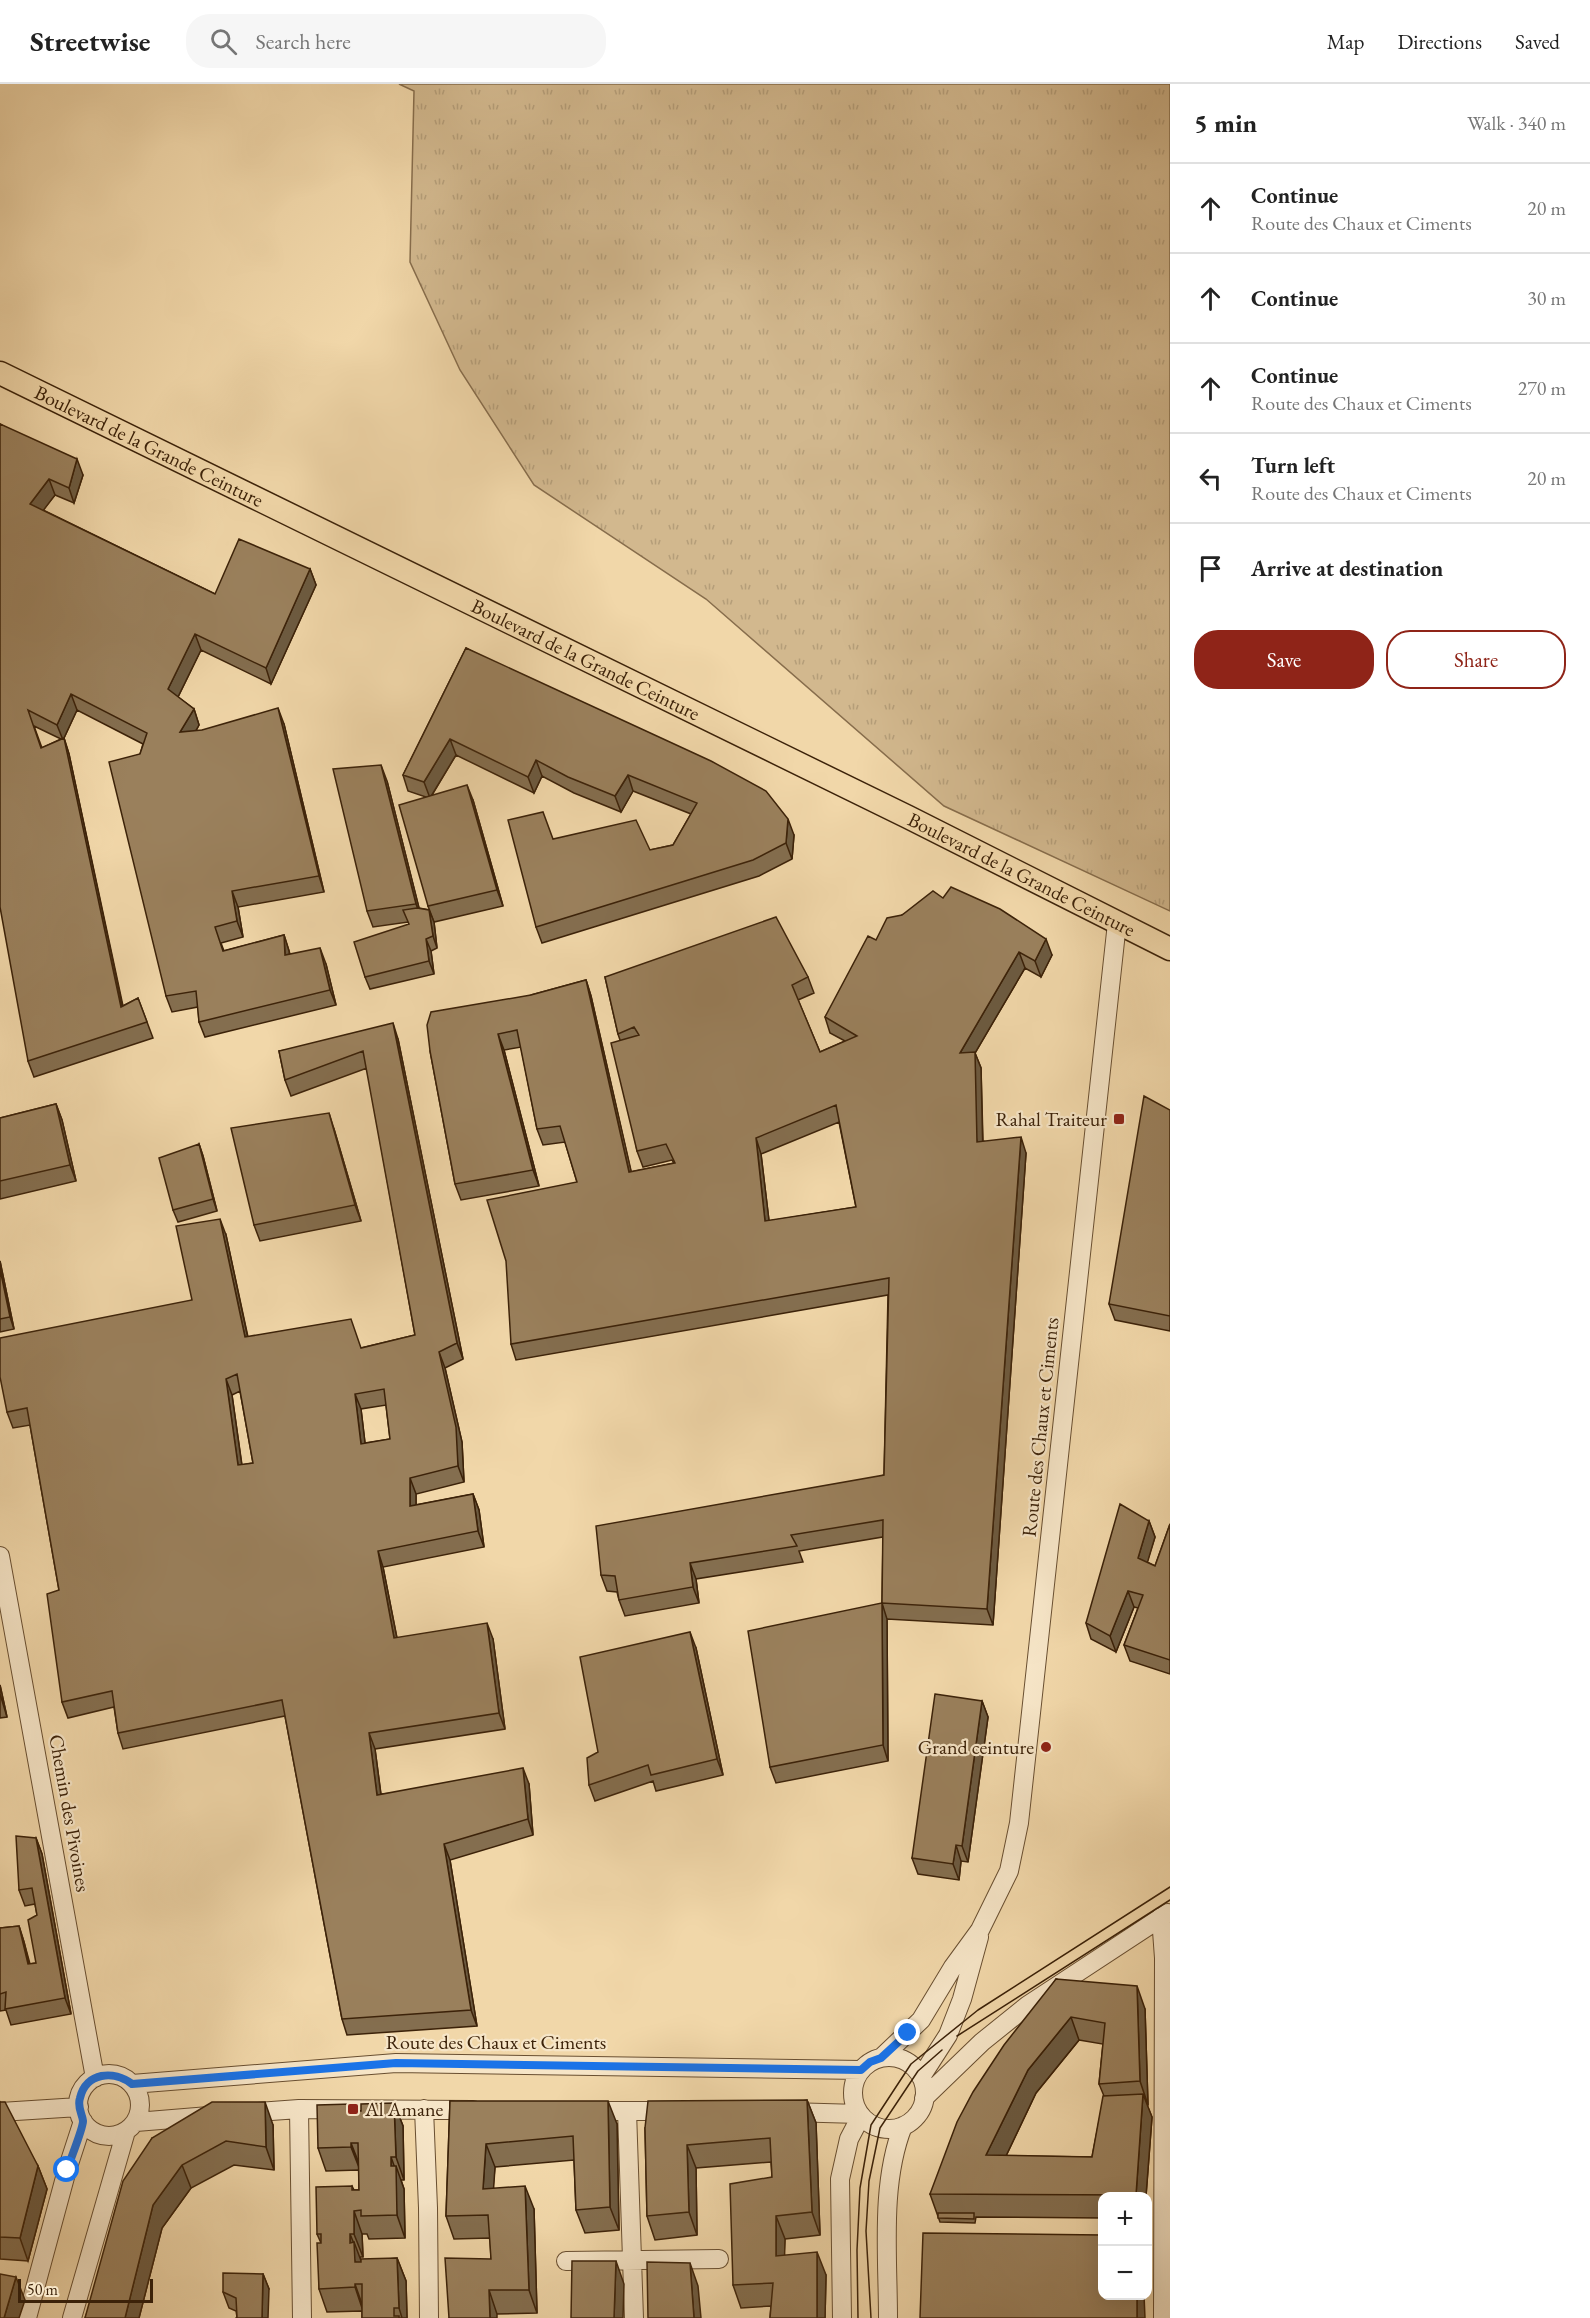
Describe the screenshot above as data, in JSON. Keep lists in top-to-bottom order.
{
  "streets": {
    "main road": ["Boulevard de la Grande Ceinture"],
    "street": ["Route des Chaux et Ciments", "Chemin des Pivoines"]
  },
  "crossings": [
    ["Boulevard de la Grande Ceinture", "Route des Chaux et Ciments"],
    ["Route des Chaux et Ciments", "Chemin des Pivoines"]
  ],
  "places": {
    "transit": ["Rahal Traiteur", "Al Amane"],
    "other": ["Grand ceinture"]
  },
  "scale_bar": "50 m",
  "page": {
    "header": "Streetwise",
    "search": "Search here",
    "nav": ["Map", "Directions", "Saved"],
    "heading": ["5 min", "Walk · 340 m"],
    "list": [
      ["Continue", "Route des Chaux et Ciments", "20 m"],
      ["Continue", "30 m"],
      ["Continue", "Route des Chaux et Ciments", "270 m"],
      ["Turn left", "Route des Chaux et Ciments", "20 m"],
      "Arrive at destination"
    ],
    "buttons": ["Save", "Share"],
    "map_buttons": ["+", "−"],
    "scale": "50 m"
  }
}
